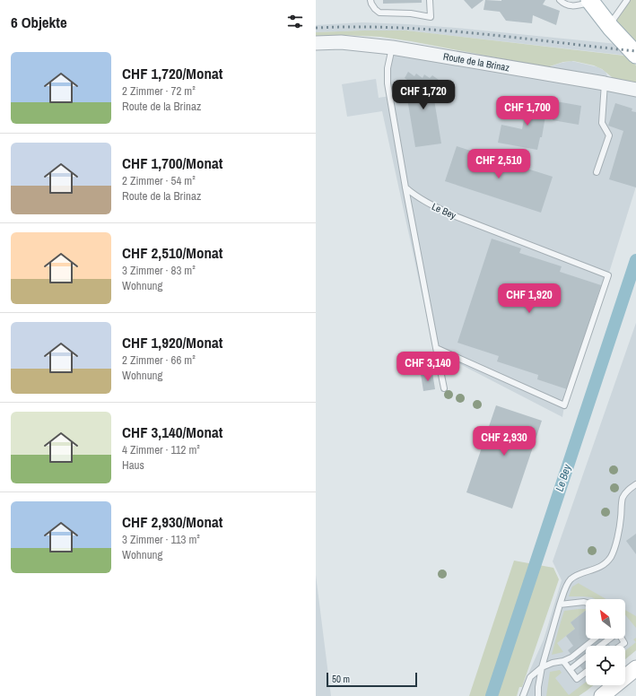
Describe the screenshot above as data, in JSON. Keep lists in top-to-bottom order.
{
  "streets": {
    "street": ["Route de la Brinaz"],
    "lane": ["Le Bey"]
  },
  "water": ["Le Bey"],
  "scale_bar": "50 m",
  "north": "top left",
  "page": {
    "heading": "6 Objekte",
    "list": [
      {
        "name": "CHF 1,720/Monat",
        "note": "2 Zimmer · 72 m² · Route de la Brinaz"
      },
      {
        "name": "CHF 1,700/Monat",
        "note": "2 Zimmer · 54 m² · Route de la Brinaz"
      },
      {
        "name": "CHF 2,510/Monat",
        "note": "3 Zimmer · 83 m² · Wohnung"
      },
      {
        "name": "CHF 1,920/Monat",
        "note": "2 Zimmer · 66 m² · Wohnung"
      },
      {
        "name": "CHF 3,140/Monat",
        "note": "4 Zimmer · 112 m² · Haus"
      },
      {
        "name": "CHF 2,930/Monat",
        "note": "3 Zimmer · 113 m² · Wohnung"
      }
    ],
    "price": [
      "CHF 1,720",
      "CHF 1,700",
      "CHF 2,510",
      "CHF 1,920",
      "CHF 3,140",
      "CHF 2,930"
    ],
    "scale": "50 m"
  }
}
